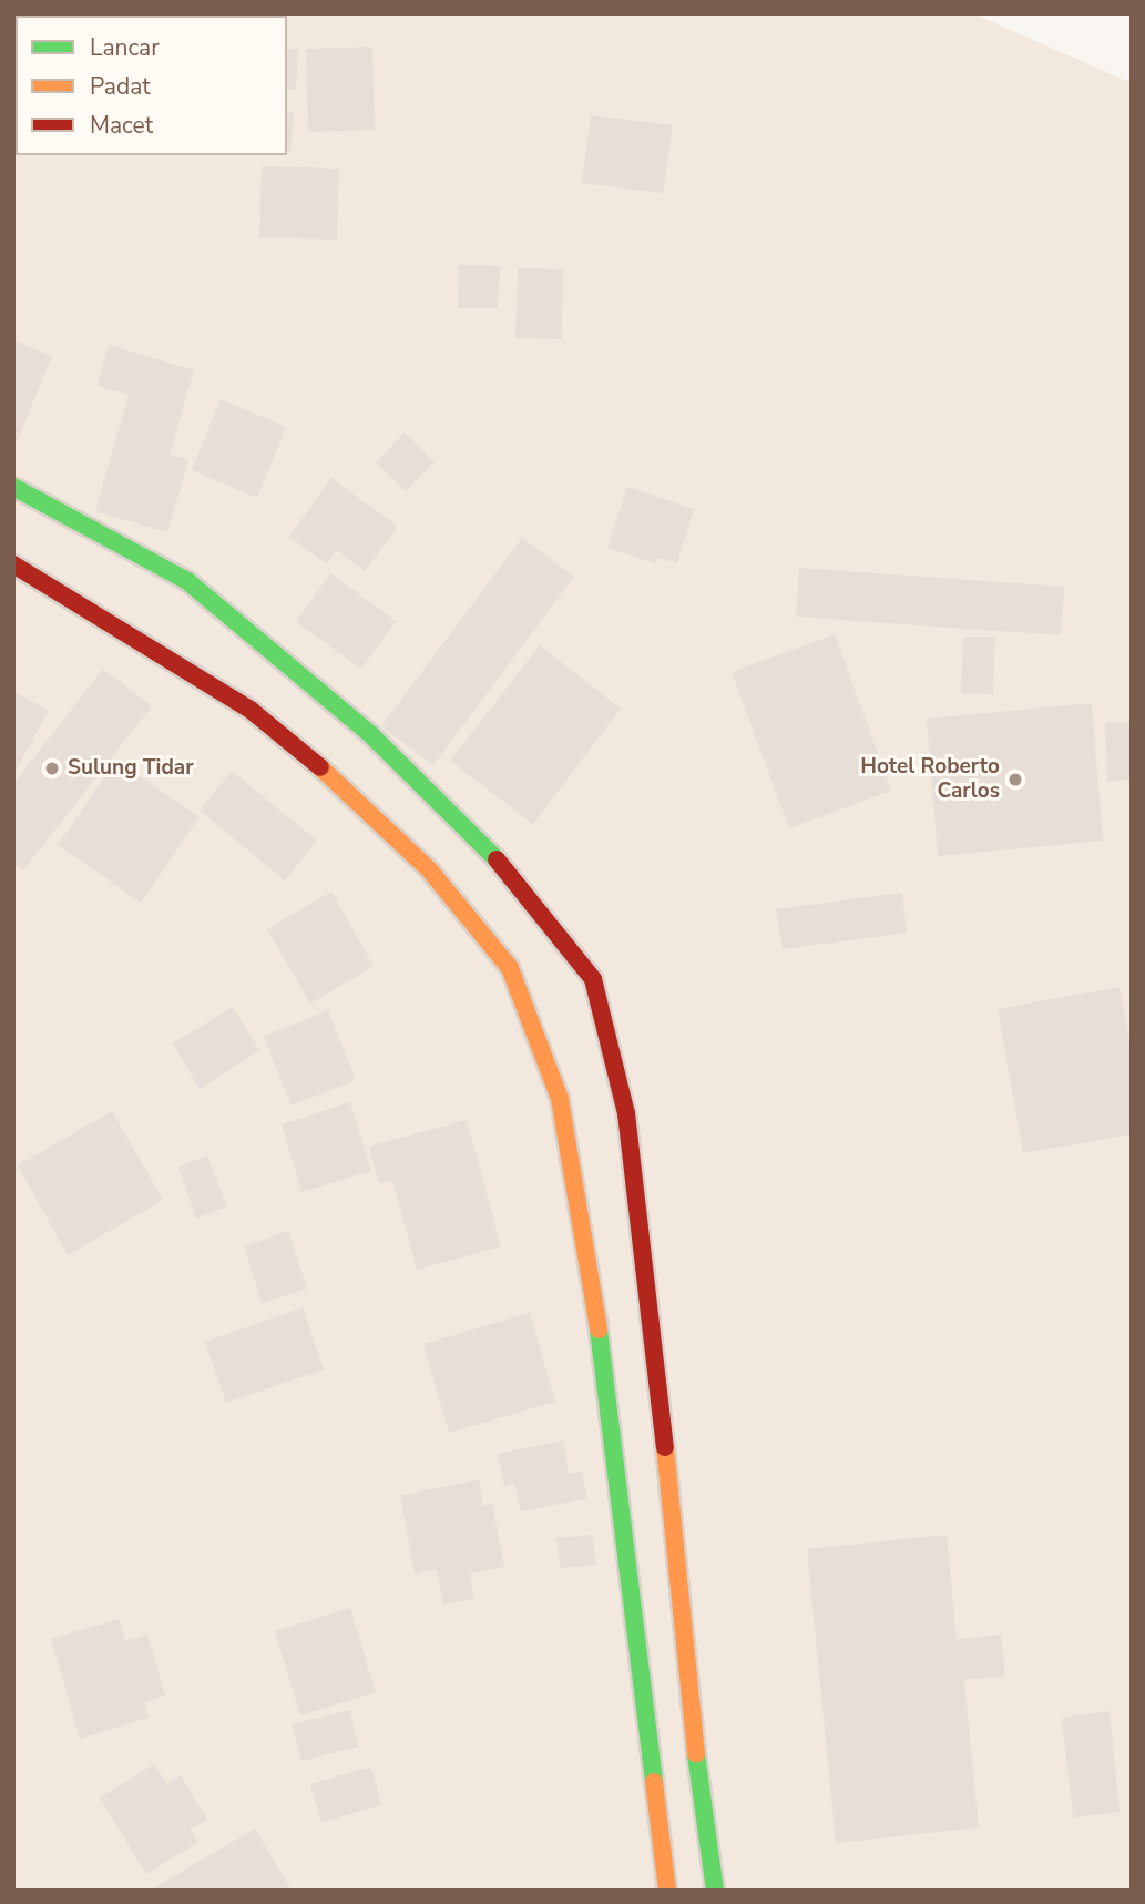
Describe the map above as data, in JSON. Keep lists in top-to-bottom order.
{
  "places": ["Sulung Tidar", "Hotel Roberto Carlos"],
  "legend": ["Lancar", "Padat", "Macet"]
}
